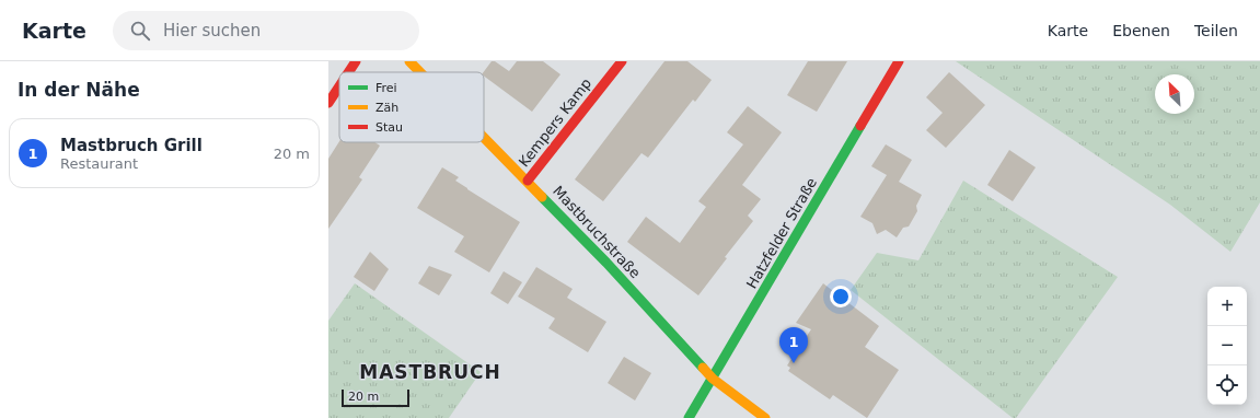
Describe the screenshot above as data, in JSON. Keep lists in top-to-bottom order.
{
  "streets": {
    "street": ["Kempers Kamp", "Mastbruchstraße", "Hatzfelder Straße"]
  },
  "crossings": [
    ["Kempers Kamp", "Mastbruchstraße"],
    ["Mastbruchstraße", "Hatzfelder Straße"]
  ],
  "districts": ["MASTBRUCH"],
  "legend": ["Frei", "Zäh", "Stau"],
  "scale_bar": "20 m",
  "north": "top left",
  "page": {
    "header": "Karte",
    "search": "Hier suchen",
    "nav": ["Karte", "Ebenen", "Teilen"],
    "heading": "In der Nähe",
    "list": [
      {
        "mark": "1",
        "name": "Mastbruch Grill",
        "note": "Restaurant",
        "value": "20 m"
      }
    ],
    "map_buttons": ["+", "−"],
    "pins": "1",
    "scale": "20 m"
  }
}
